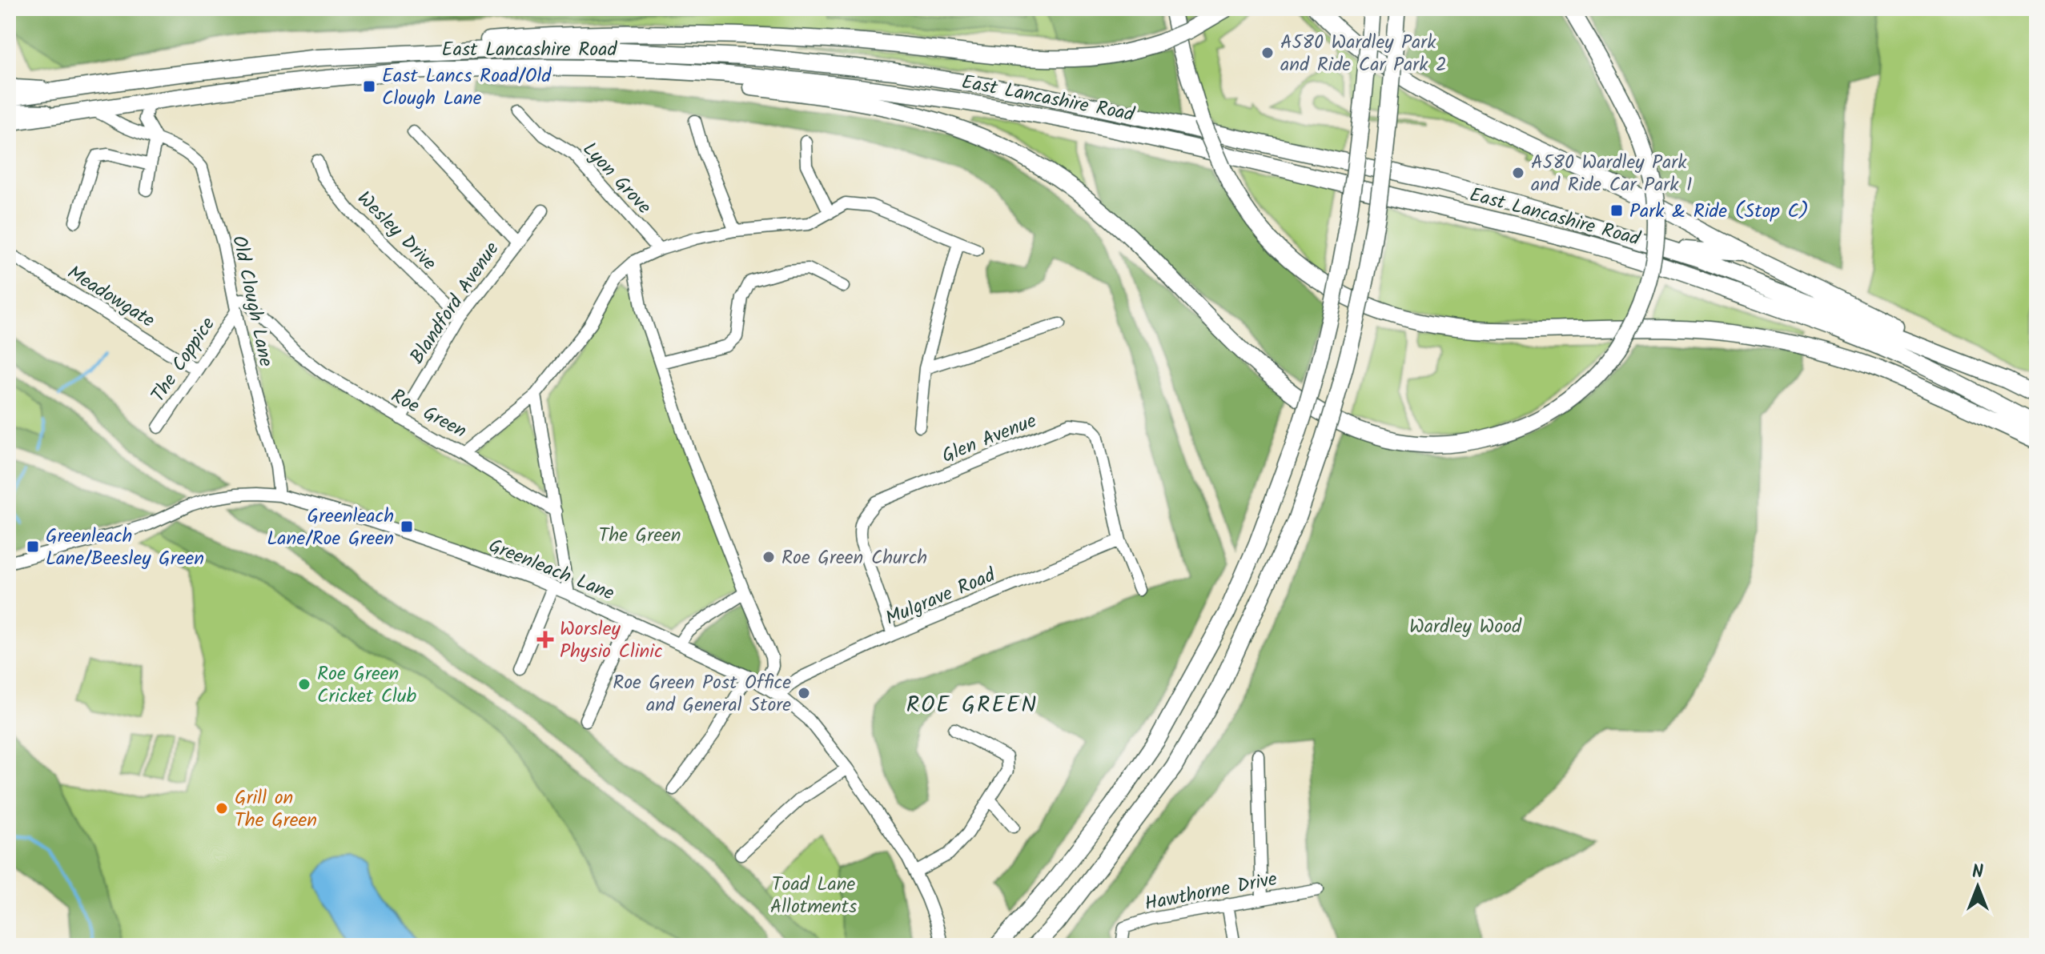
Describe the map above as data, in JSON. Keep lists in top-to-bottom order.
{
  "streets": {
    "highway": ["East Lancashire Road"],
    "street": [
      "Lyon Grove",
      "Wesley Drive",
      "Meadowgate",
      "Old Clough Lane",
      "Blandford Avenue",
      "The Coppice",
      "Roe Green",
      "Glen Avenue",
      "Greenleach Lane",
      "Mulgrave Road",
      "Hawthorne Drive"
    ]
  },
  "crossings": [
    ["East Lancashire Road", "Old Clough Lane"],
    ["Lyon Grove", "Roe Green"],
    ["Wesley Drive", "Blandford Avenue"],
    ["Meadowgate", "The Coppice"],
    ["Old Clough Lane", "The Coppice"],
    ["Old Clough Lane", "Roe Green"],
    ["Old Clough Lane", "Greenleach Lane"],
    ["Blandford Avenue", "Roe Green"],
    ["The Coppice", "Roe Green"],
    ["Glen Avenue", "Mulgrave Road"],
    ["Greenleach Lane", "Mulgrave Road"]
  ],
  "districts": ["ROE GREEN"],
  "parks": ["The Green", "Wardley Wood", "Toad Lane Allotments"],
  "places": {
    "other": [
      "A580 Wardley Park and Ride Car Park 2",
      "A580 Wardley Park and Ride Car Park 1",
      "Roe Green Church",
      "Roe Green Cricket Club",
      "Roe Green Post Office and General Store",
      "Grill on The Green"
    ],
    "transit": [
      "East Lancs Road/Old Clough Lane",
      "Park & Ride (Stop C)",
      "Greenleach Lane/Roe Green",
      "Greenleach Lane/Beesley Green"
    ],
    "health": ["Worsley Physio Clinic"]
  },
  "north": "top"
}
